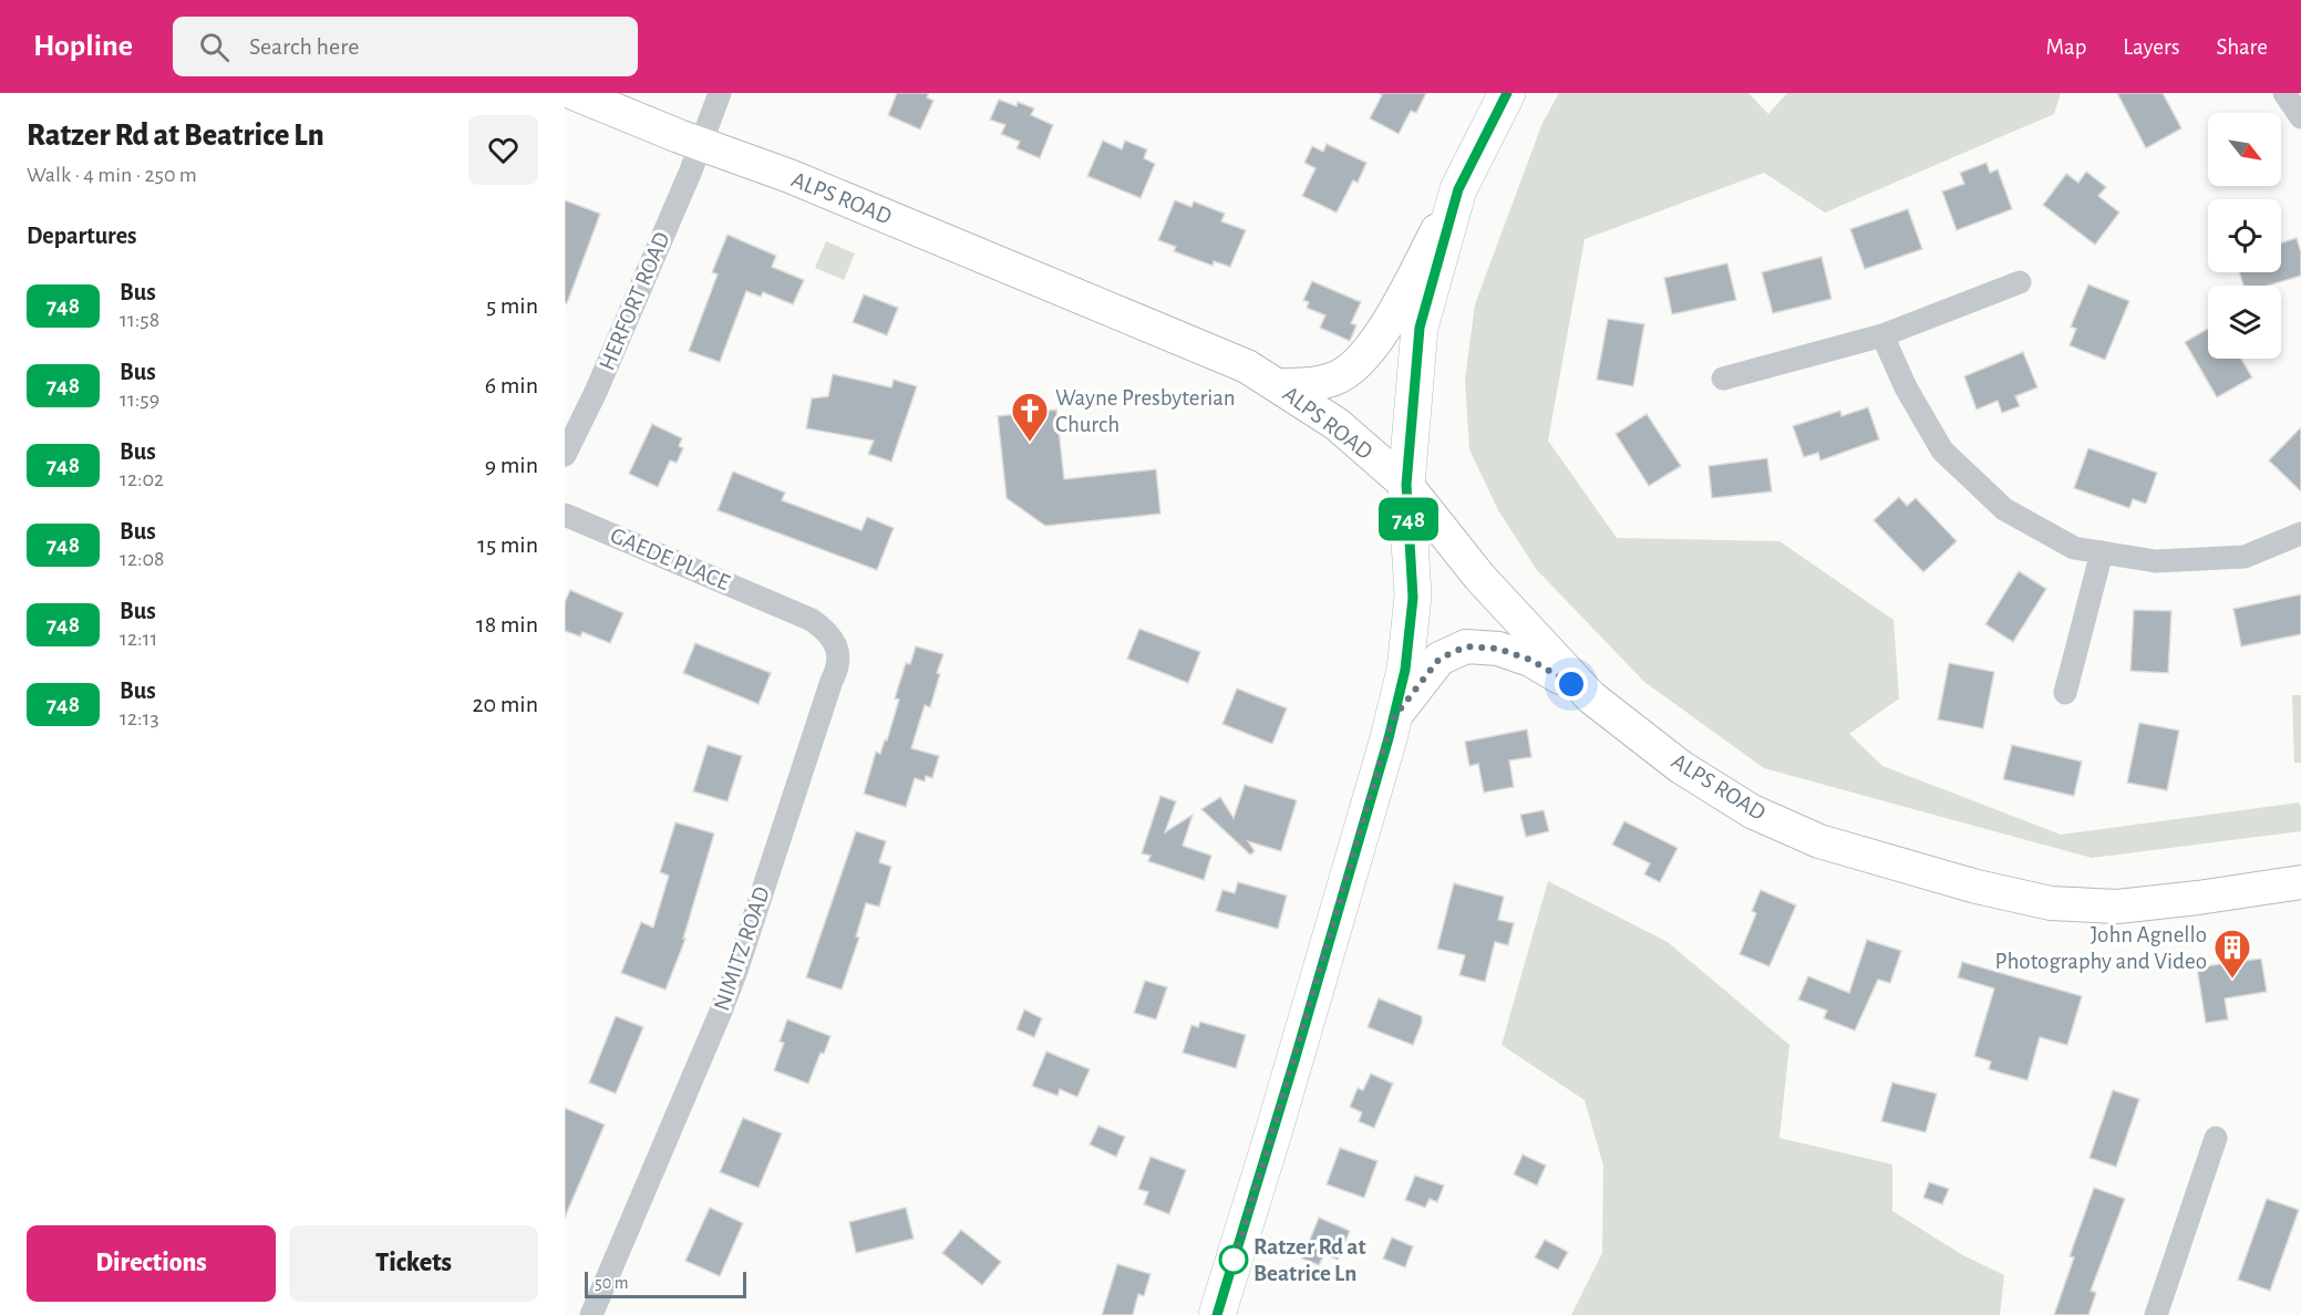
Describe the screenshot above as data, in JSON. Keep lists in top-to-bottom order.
{
  "streets": {
    "main road": ["ALPS ROAD"],
    "street": ["HERFORT ROAD", "GAEDE PLACE", "NIMITZ ROAD"]
  },
  "crossings": [
    ["ALPS ROAD", "HERFORT ROAD"],
    ["GAEDE PLACE", "NIMITZ ROAD"]
  ],
  "places": {
    "church": ["Wayne Presbyterian Church"],
    "building": ["John Agnello Photography and Video"],
    "other": ["Ratzer Rd at Beatrice Ln"]
  },
  "lines": ["bus line 748"],
  "scale_bar": "50 m",
  "north": "bottom right",
  "page": {
    "header": "Hopline",
    "search": "Search here",
    "nav": ["Map", "Layers", "Share"],
    "heading": [
      ["Ratzer Rd at Beatrice Ln", "Walk · 4 min · 250 m"],
      "Departures"
    ],
    "on_map": "748",
    "list": [
      {
        "mark": "748",
        "name": "Bus",
        "note": "11:58",
        "value": "5 min"
      },
      {
        "mark": "748",
        "name": "Bus",
        "note": "11:59",
        "value": "6 min"
      },
      {
        "mark": "748",
        "name": "Bus",
        "note": "12:02",
        "value": "9 min"
      },
      {
        "mark": "748",
        "name": "Bus",
        "note": "12:08",
        "value": "15 min"
      },
      {
        "mark": "748",
        "name": "Bus",
        "note": "12:11",
        "value": "18 min"
      },
      {
        "mark": "748",
        "name": "Bus",
        "note": "12:13",
        "value": "20 min"
      }
    ],
    "buttons": ["Directions", "Tickets"],
    "scale": "50 m"
  }
}
